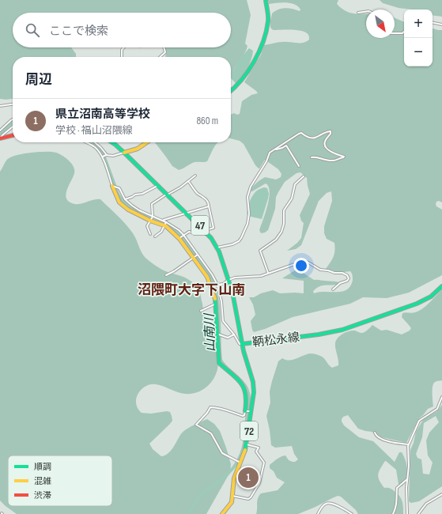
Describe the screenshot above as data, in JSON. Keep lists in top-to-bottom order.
{
  "streets": {
    "main road": ["47", "鞆松永線", "72"]
  },
  "crossings": [
    ["鞆松永線", "72"]
  ],
  "districts": ["沼隈町大字下山南"],
  "water": ["山南川"],
  "legend": ["順調", "混雑", "渋滞"],
  "north": "bottom right",
  "page": {
    "map_buttons": ["+", "−"],
    "search": "ここで検索",
    "heading": "周辺",
    "list": [
      {
        "mark": "1",
        "name": "県立沼南高等学校",
        "note": "学校 · 福山沼隈線",
        "value": "860 m"
      }
    ],
    "pins": "1"
  }
}
